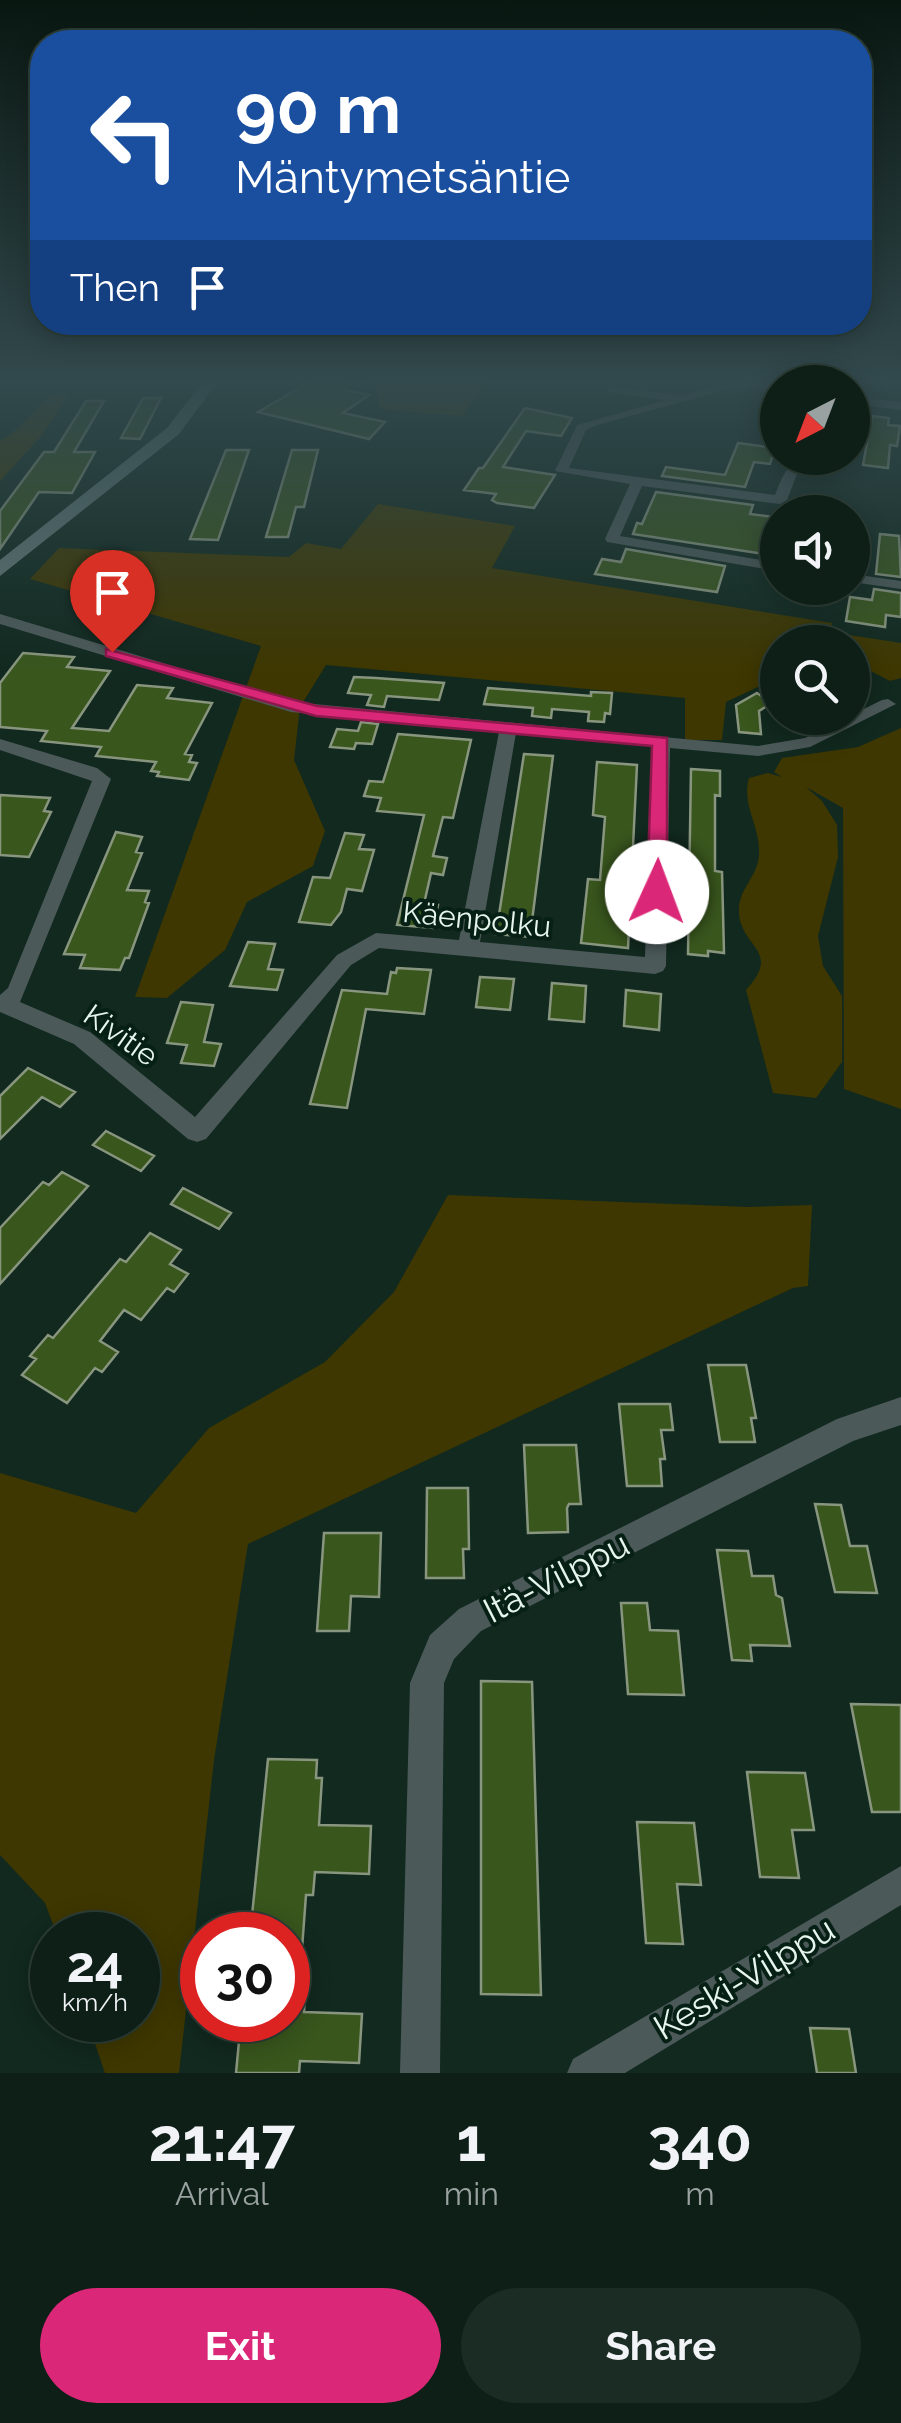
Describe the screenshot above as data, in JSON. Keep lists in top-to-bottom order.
{
  "streets": {
    "street": [
      "Käenpolku",
      "Kivitie",
      "Itä-Vilppu",
      "Keski-Vilppu"
    ]
  },
  "crossings": [
    ["Käenpolku", "Kivitie"]
  ],
  "north": "bottom left",
  "page": {
    "turn": ["90 m", "Mäntymetsäntie"],
    "then": "Then",
    "speed": "24 km/h",
    "limit": "30",
    "eta": [
      "21:47",
      "Arrival",
      "1",
      "min",
      "340",
      "m"
    ],
    "buttons": ["Exit", "Share"]
  }
}
